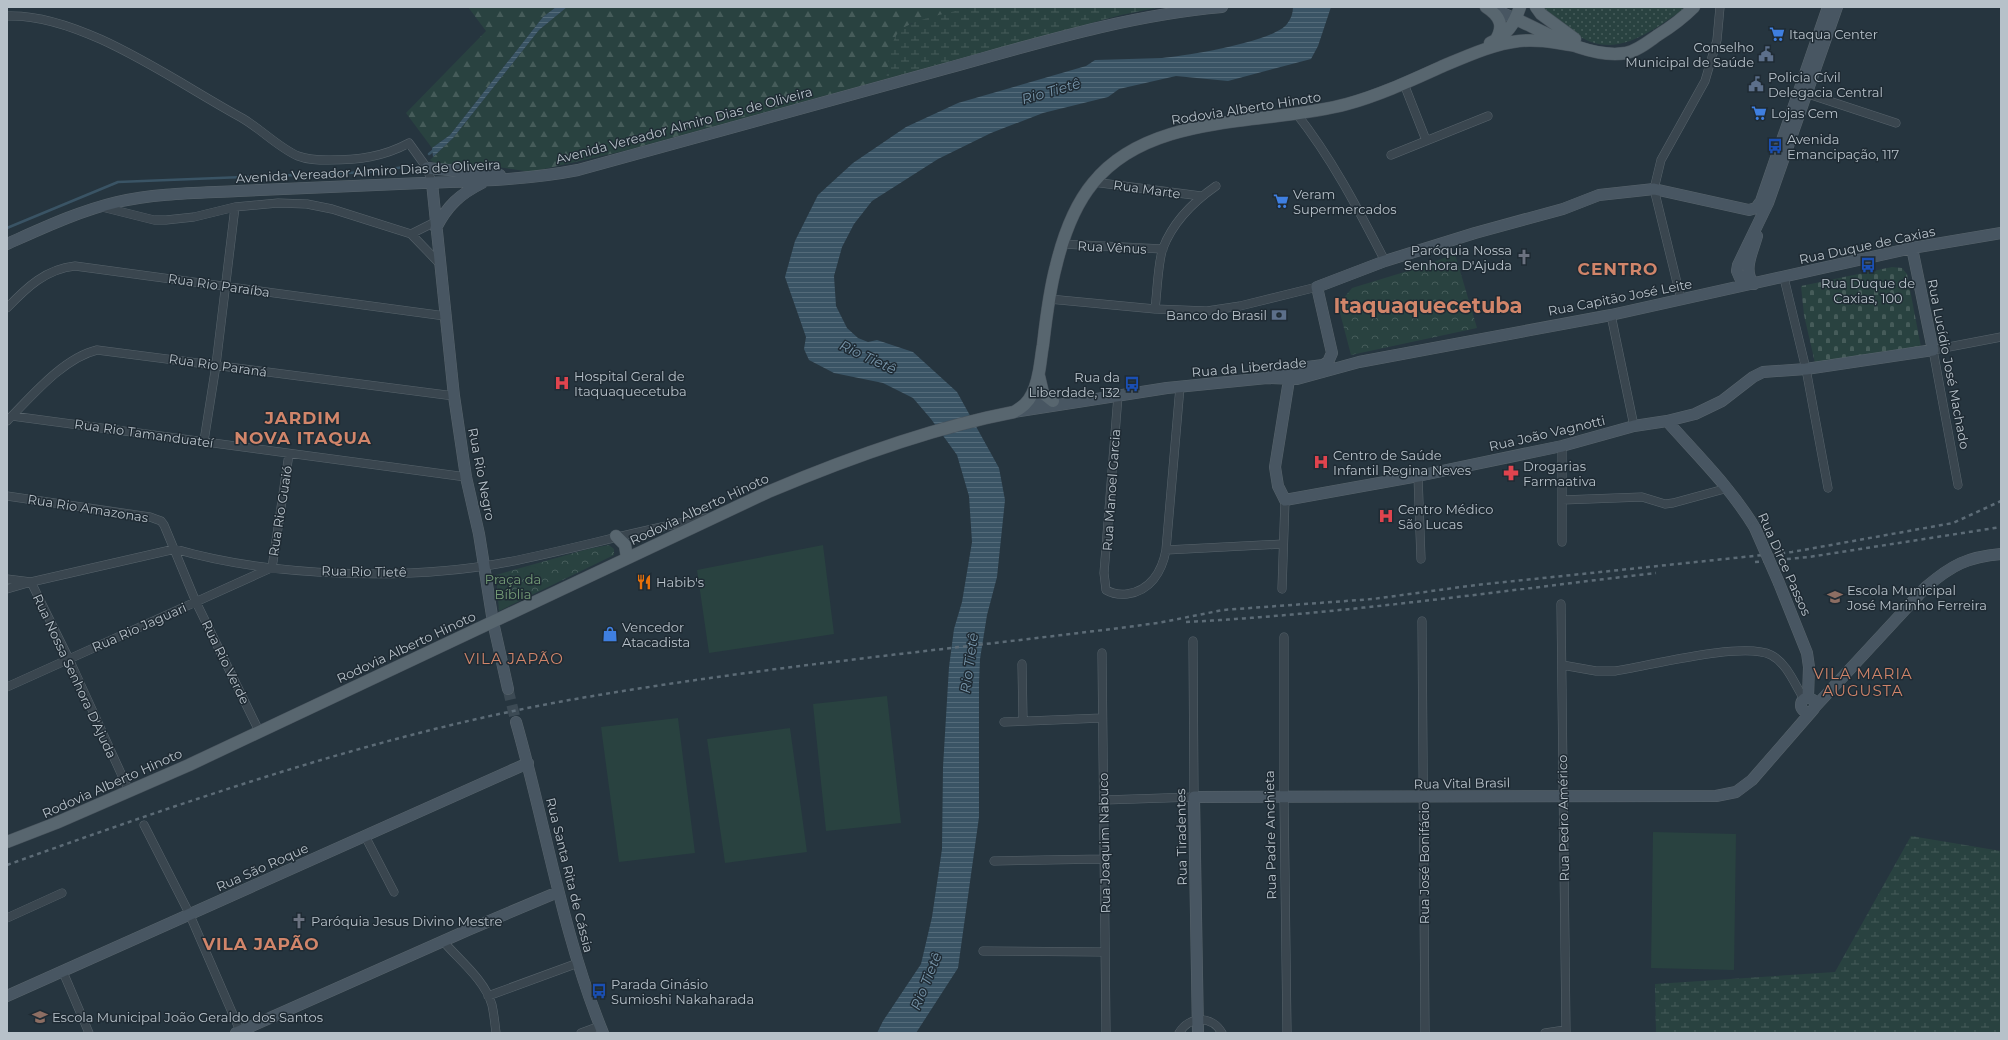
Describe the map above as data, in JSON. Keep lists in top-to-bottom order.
{
  "streets": {
    "main road": ["Rodovia Alberto Hinoto"],
    "street": [
      "Avenida Vereador Almiro Dias de Oliveira",
      "Rua Marte",
      "Rua Duque de Caxias",
      "Rua Vênus",
      "Rua Rio Paraíba",
      "Rua Capitão José Leite",
      "Rua Lucídio José Machado",
      "Rua Rio Paraná",
      "Rua da Liberdade",
      "Rua Rio Tamanduateí",
      "Rua João Vagnotti",
      "Rua Rio Negro",
      "Rua Manoel Garcia",
      "Rua Rio Amazonas",
      "Rua Rio Guaió",
      "Rua Dirce Passos",
      "Rua Rio Tietê",
      "Rua Rio Jaguari",
      "Rua Rio Verde",
      "Rua Nossa Senhora D'Ajuda",
      "Rua Vital Brasil",
      "Rua Pedro Américo",
      "Rua Padre Anchieta",
      "Rua Tiradentes",
      "Rua Joaquim Nabuco",
      "Rua José Bonifácio",
      "Rua São Roque",
      "Rua Santa Rita de Cássia"
    ]
  },
  "crossings": [
    ["Rodovia Alberto Hinoto", "Rua Marte"],
    ["Rodovia Alberto Hinoto", "Rua Vênus"],
    ["Rodovia Alberto Hinoto", "Rua da Liberdade"],
    ["Rodovia Alberto Hinoto", "Rua Rio Negro"],
    ["Rodovia Alberto Hinoto", "Rua Rio Tietê"],
    ["Rodovia Alberto Hinoto", "Rua Rio Verde"],
    ["Rodovia Alberto Hinoto", "Rua Nossa Senhora D'Ajuda"],
    ["Avenida Vereador Almiro Dias de Oliveira", "Rua Rio Negro"],
    ["Rua Duque de Caxias", "Rua Capitão José Leite"],
    ["Rua Duque de Caxias", "Rua Lucídio José Machado"],
    ["Rua Rio Paraíba", "Rua Rio Negro"],
    ["Rua Capitão José Leite", "Rua da Liberdade"],
    ["Rua Lucídio José Machado", "Rua João Vagnotti"],
    ["Rua Rio Paraná", "Rua Rio Tamanduateí"],
    ["Rua Rio Paraná", "Rua Rio Negro"],
    ["Rua da Liberdade", "Rua Manoel Garcia"],
    ["Rua Rio Tamanduateí", "Rua Rio Negro"],
    ["Rua Rio Tamanduateí", "Rua Rio Guaió"],
    ["Rua João Vagnotti", "Rua Dirce Passos"],
    ["Rua Rio Negro", "Rua Rio Tietê"],
    ["Rua Rio Amazonas", "Rua Rio Tietê"],
    ["Rua Rio Amazonas", "Rua Rio Verde"],
    ["Rua Rio Guaió", "Rua Rio Tietê"],
    ["Rua Rio Guaió", "Rua Rio Jaguari"],
    ["Rua Dirce Passos", "Rua Vital Brasil"],
    ["Rua Rio Tietê", "Rua Rio Jaguari"],
    ["Rua Rio Tietê", "Rua Rio Verde"],
    ["Rua Rio Tietê", "Rua Nossa Senhora D'Ajuda"],
    ["Rua Rio Jaguari", "Rua Rio Verde"],
    ["Rua Rio Jaguari", "Rua Nossa Senhora D'Ajuda"],
    ["Rua Vital Brasil", "Rua Pedro Américo"],
    ["Rua Vital Brasil", "Rua Padre Anchieta"],
    ["Rua Vital Brasil", "Rua Tiradentes"],
    ["Rua Vital Brasil", "Rua Joaquim Nabuco"],
    ["Rua Vital Brasil", "Rua José Bonifácio"],
    ["Rua São Roque", "Rua Santa Rita de Cássia"]
  ],
  "districts": [
    "CENTRO",
    "Itaquaquecetuba",
    "JARDIM NOVA ITAQUA",
    "VILA JAPÃO",
    "VILA MARIA AUGUSTA",
    "VILA JAPÃO"
  ],
  "water": ["Rio Tietê"],
  "parks": ["Praça da Bíblia"],
  "places": {
    "supermarket": ["Itaqua Center", "Lojas Cem", "Veram Supermercados"],
    "public building": ["Conselho Municipal de Saúde", "Policia Cívil Delegacia Central"],
    "bus stop": [
      "Avenida Emancipação, 117",
      "Rua Duque de Caxias, 100",
      "Rua da Liberdade, 132",
      "Parada Ginásio Sumioshi Nakaharada"
    ],
    "church": ["Paróquia Nossa Senhora D'Ajuda", "Paróquia Jesus Divino Mestre"],
    "bank": ["Banco do Brasil"],
    "hospital": ["Hospital Geral de Itaquaquecetuba", "Centro de Saúde Infantil Regina Neves", "Centro Médico São Lucas"],
    "pharmacy": ["Drogarias Farmaativa"],
    "restaurant": ["Habib's"],
    "school or university": ["Escola Municipal José Marinho Ferreira", "Escola Municipal João Geraldo dos Santos"],
    "shop": ["Vencedor Atacadista"]
  }
}
